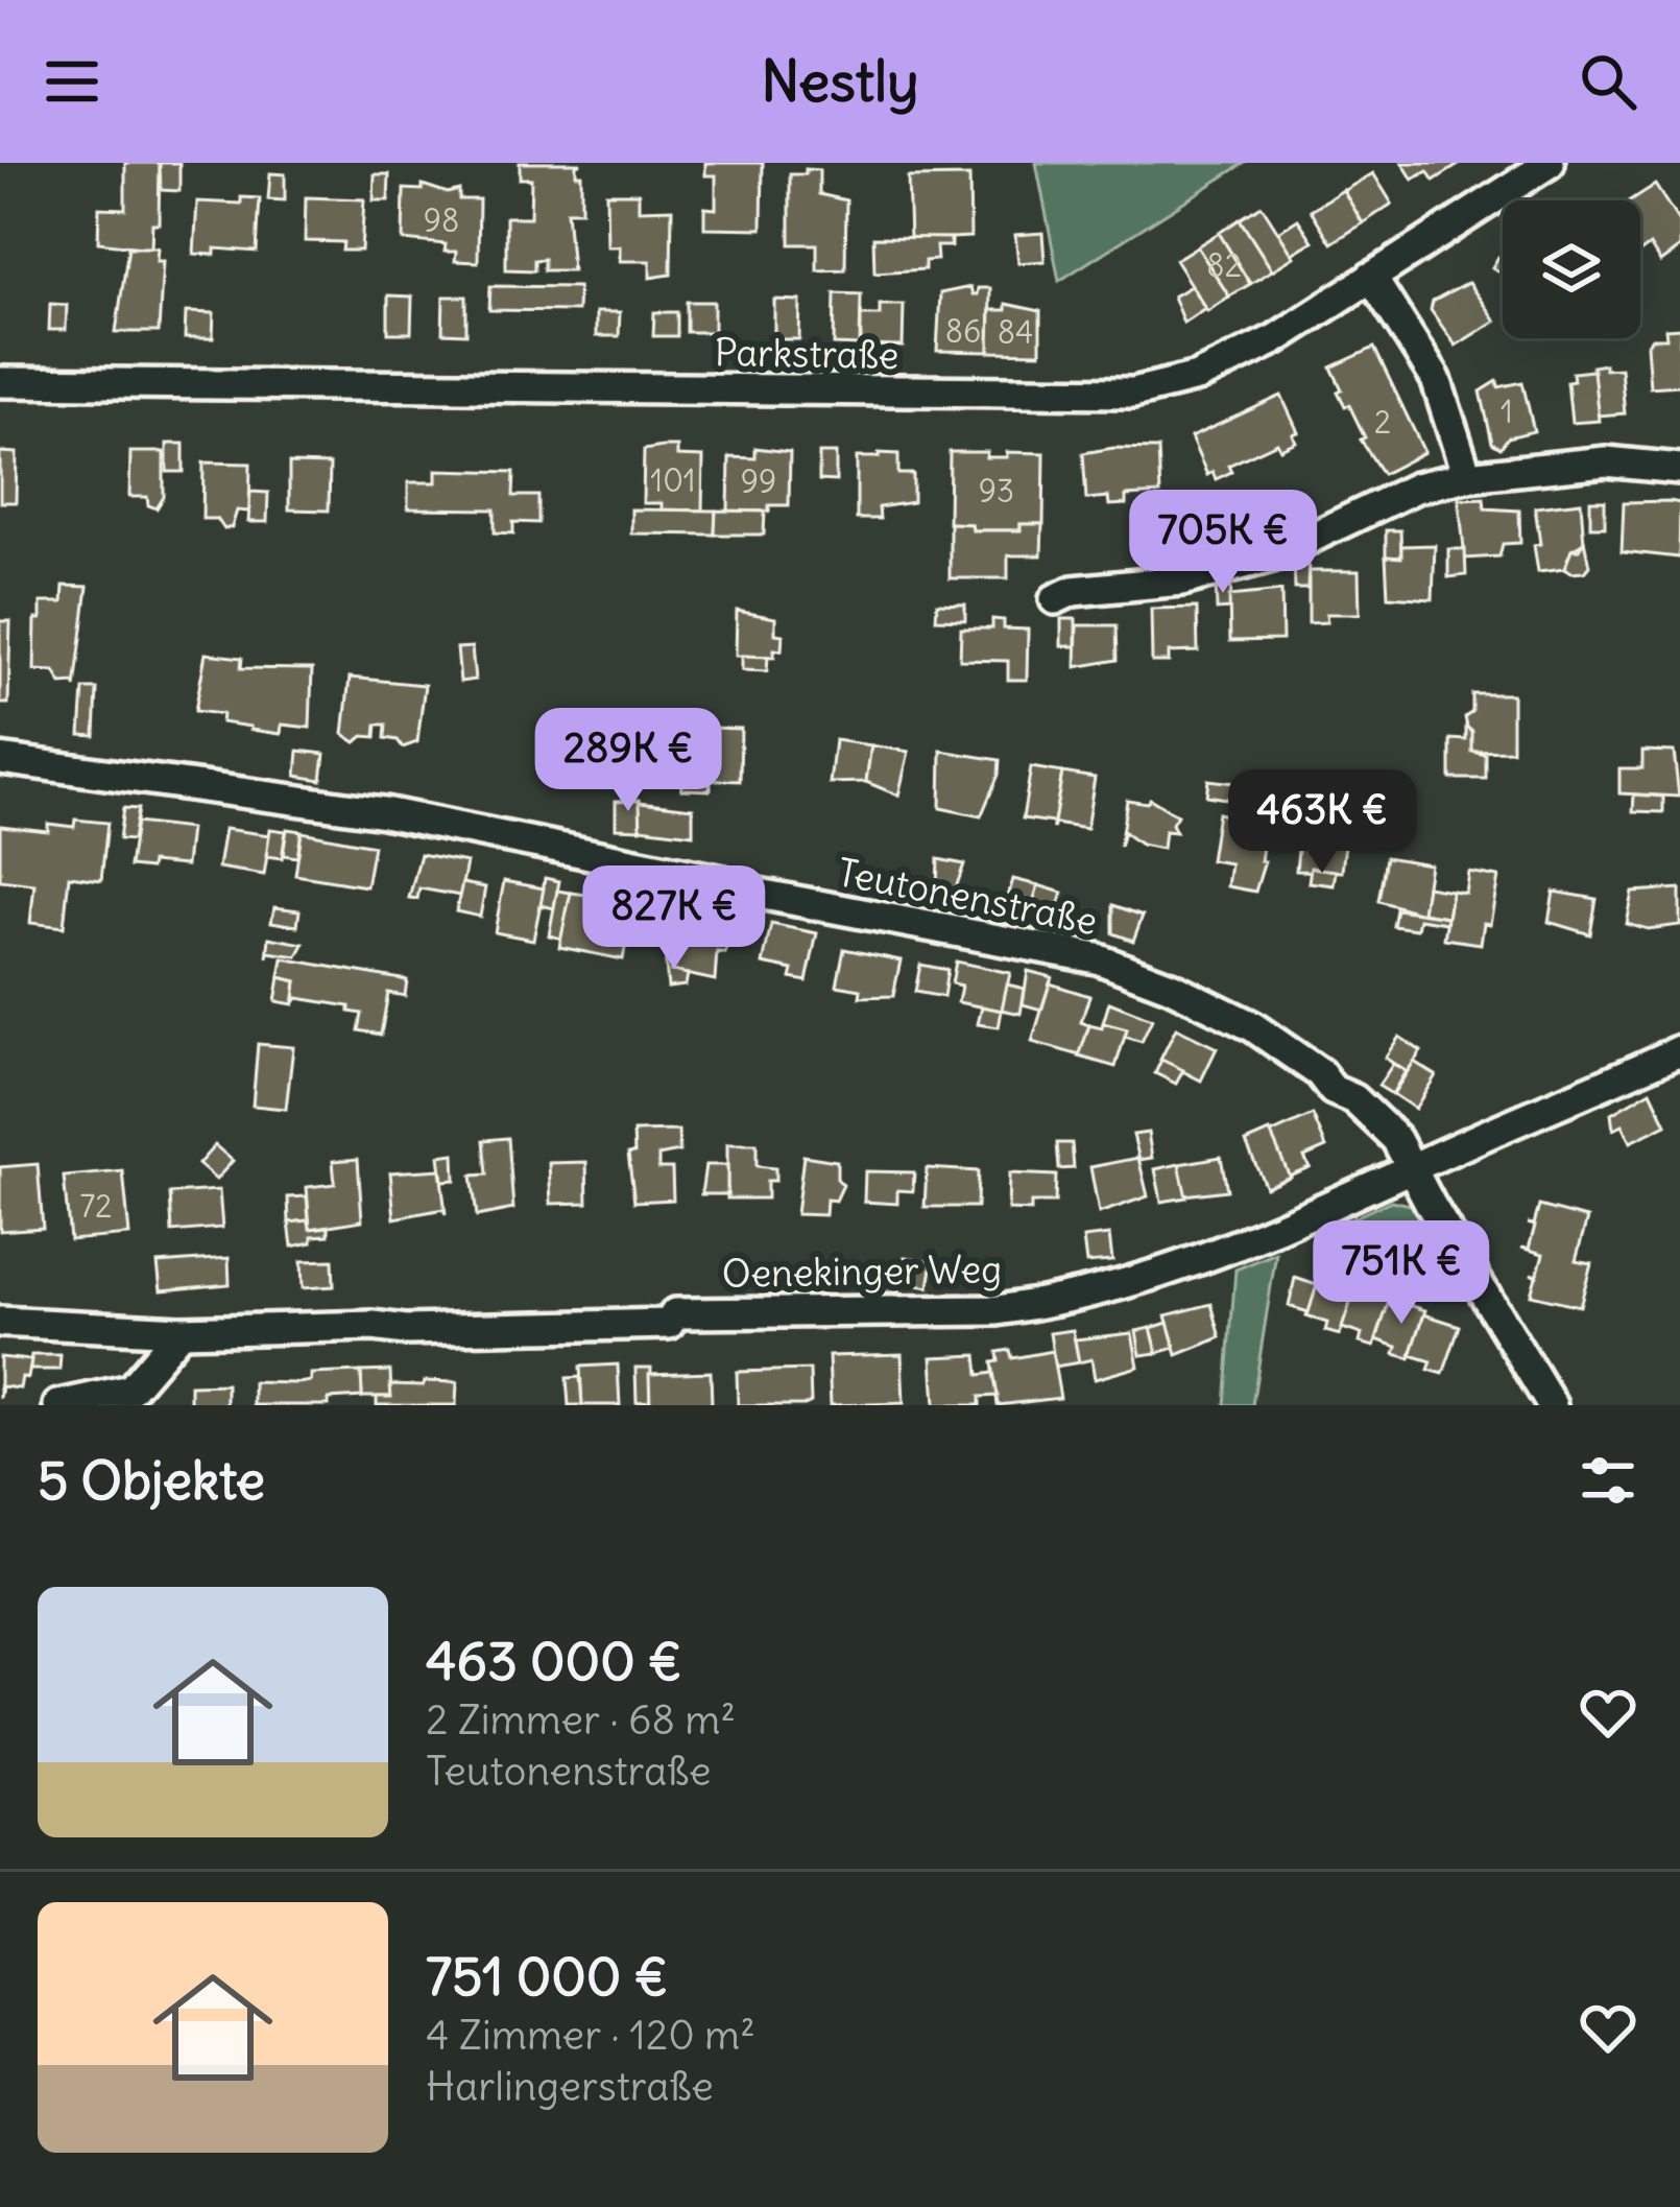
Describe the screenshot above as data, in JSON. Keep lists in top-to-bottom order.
{
  "streets": {
    "street": ["Parkstraße", "Teutonenstraße", "Oenekinger Weg"]
  },
  "crossings": [
    ["Teutonenstraße", "Oenekinger Weg"]
  ],
  "house_numbers": [
    "98",
    "82",
    "86",
    "84",
    "1",
    "2",
    "101",
    "99",
    "93",
    "72"
  ],
  "page": {
    "header": "Nestly",
    "price": [
      "705K €",
      "289K €",
      "463K €",
      "827K €",
      "751K €"
    ],
    "heading": "5 Objekte",
    "list": [
      {
        "name": "463 000 €",
        "note": "2 Zimmer · 68 m² · Teutonenstraße"
      },
      {
        "name": "751 000 €",
        "note": "4 Zimmer · 120 m² · Harlingerstraße"
      }
    ]
  }
}
